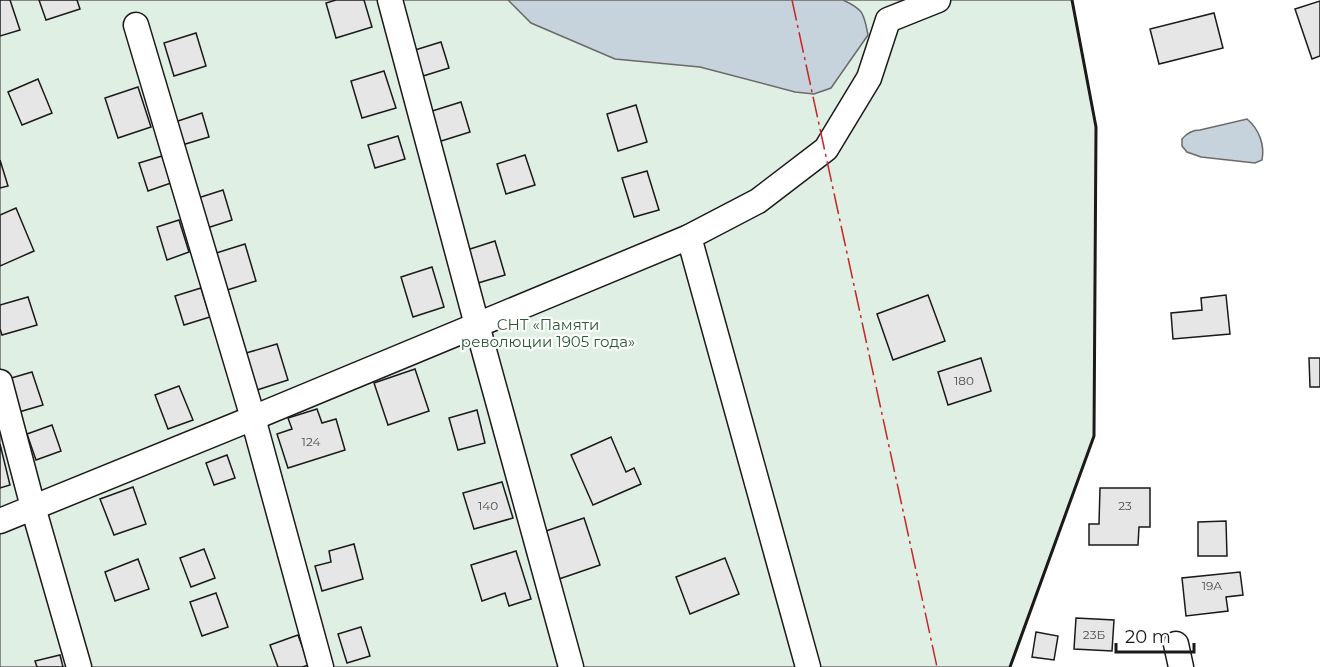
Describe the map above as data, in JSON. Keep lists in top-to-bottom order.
{
  "parks": ["СНТ «Памяти революции 1905 года»"],
  "house_numbers": [
    "180",
    "124",
    "140",
    "23",
    "19А",
    "23Б"
  ],
  "scale_bar": "20 m"
}
